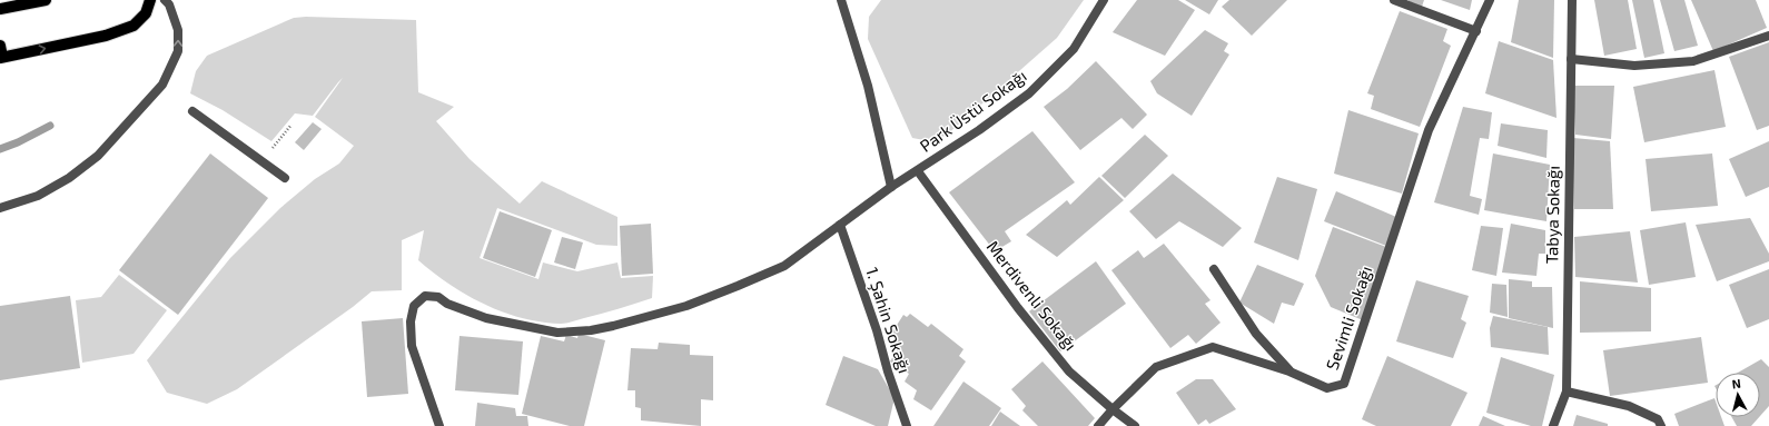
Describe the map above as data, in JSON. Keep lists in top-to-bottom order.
{
  "streets": {
    "street": [
      "Park Üstü Sokağı",
      "Tabya Sokağı",
      "Merdivenli Sokağı",
      "Sevimli Sokağı",
      "1. Şahin Sokağı"
    ]
  },
  "crossings": [
    ["Park Üstü Sokağı", "Merdivenli Sokağı"],
    ["Park Üstü Sokağı", "1. Şahin Sokağı"],
    ["Merdivenli Sokağı", "Sevimli Sokağı"]
  ],
  "north": "top"
}
